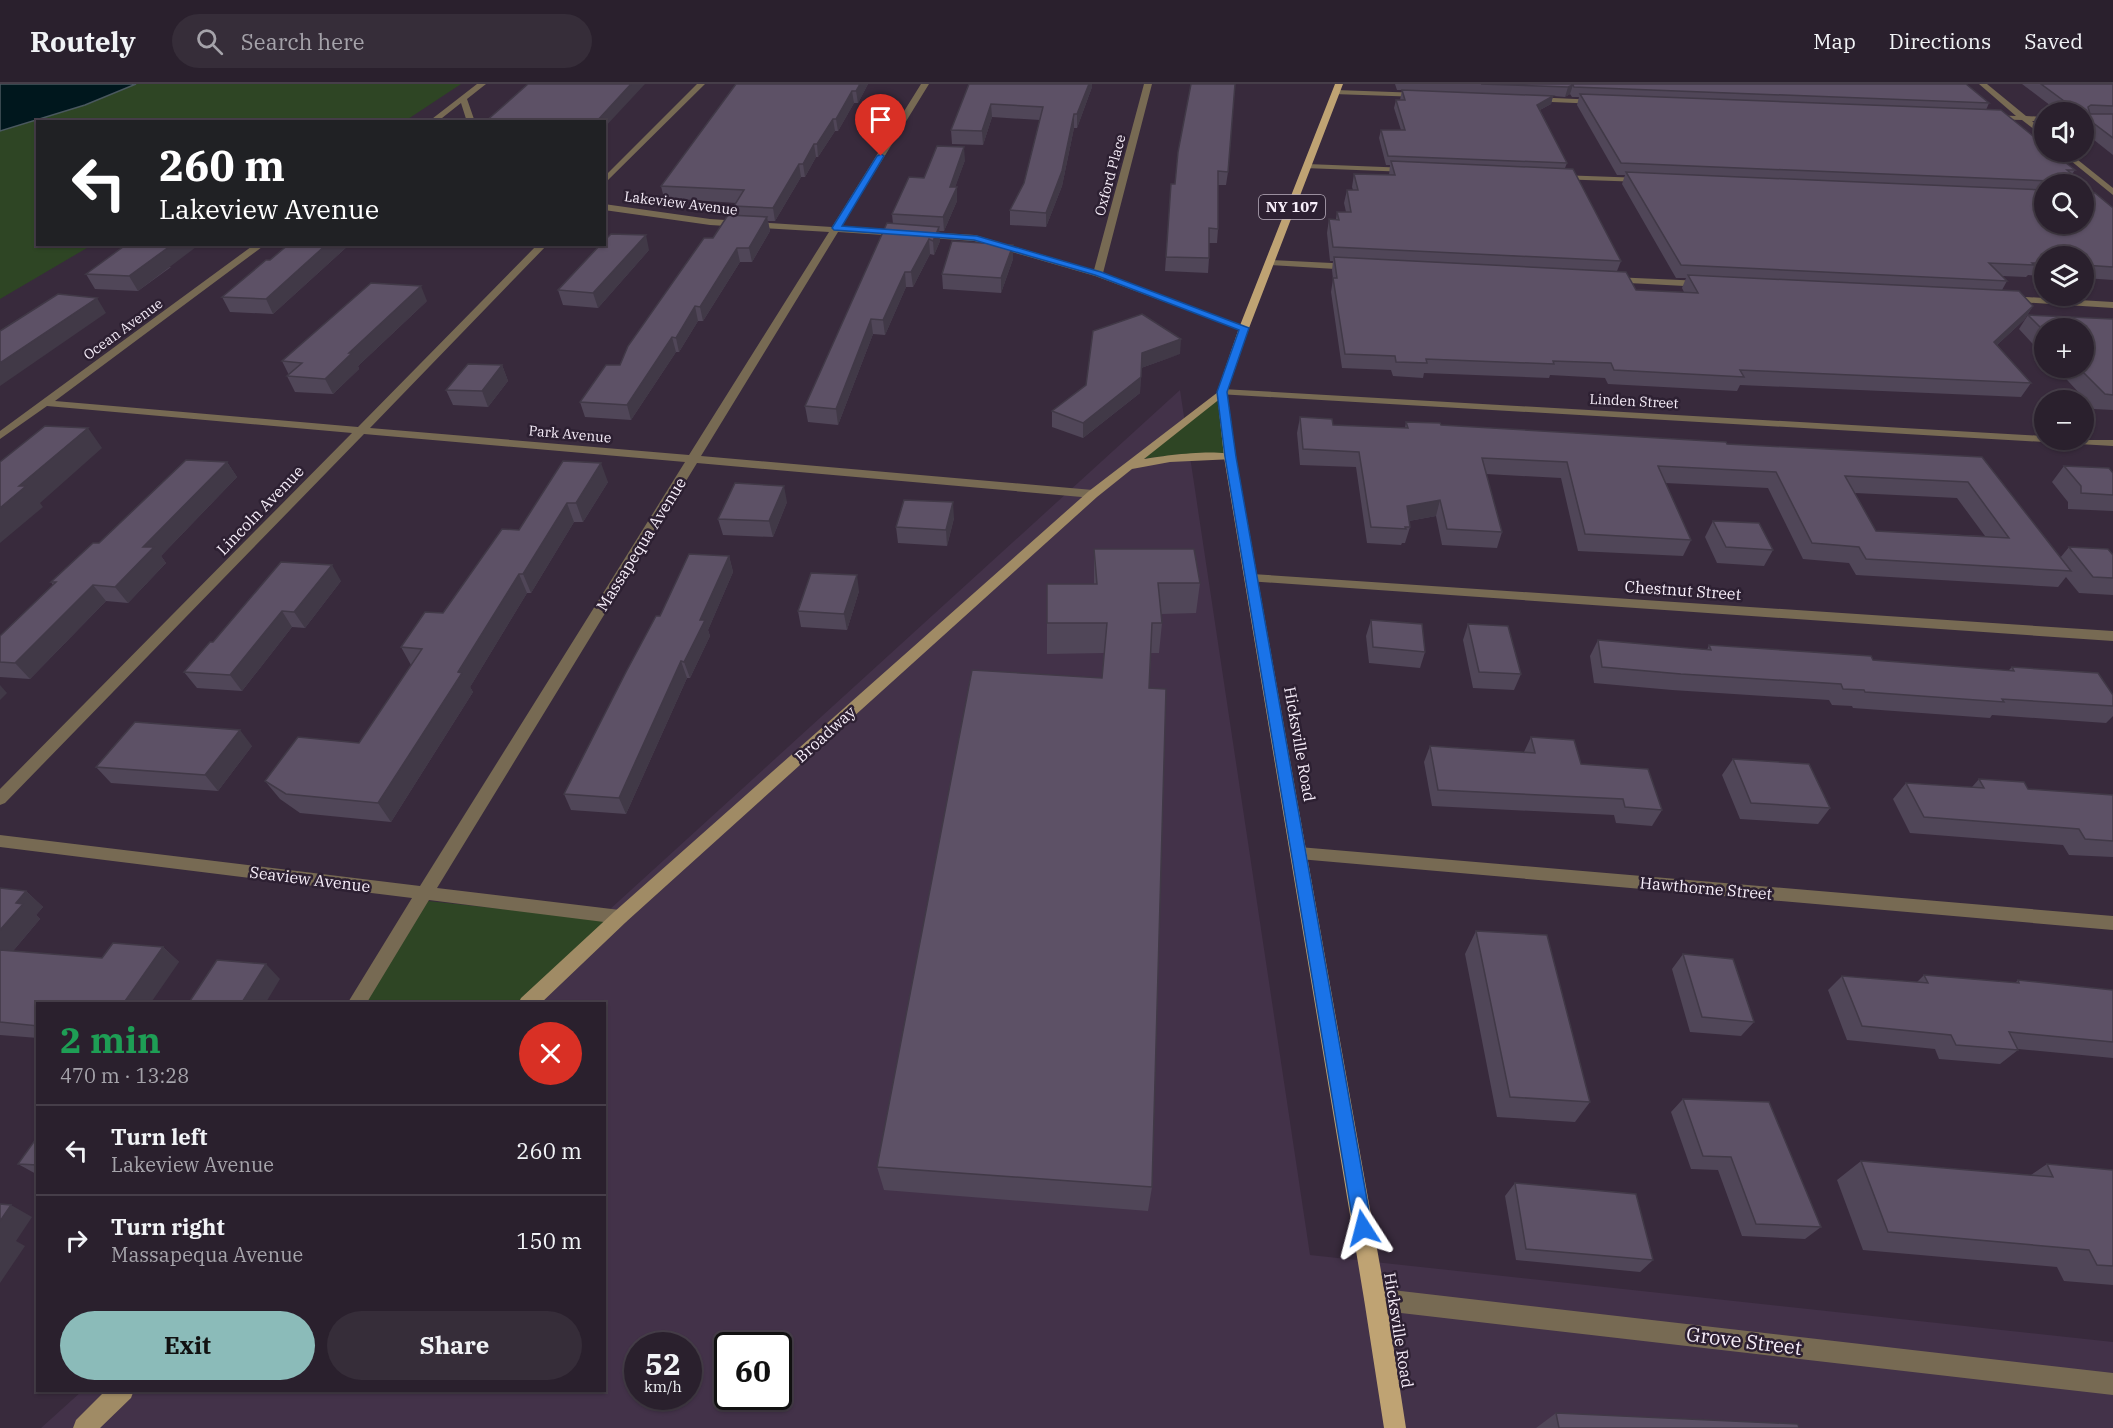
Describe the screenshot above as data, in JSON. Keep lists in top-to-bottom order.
{
  "streets": {
    "main road": ["NY 107", "Broadway", "Hicksville Road"],
    "street": [
      "Oxford Place",
      "Lakeview Avenue",
      "Ocean Avenue",
      "Linden Street",
      "Park Avenue",
      "Lincoln Avenue",
      "Massapequa Avenue",
      "Chestnut Street",
      "Seaview Avenue",
      "Hawthorne Street",
      "Grove Street"
    ]
  },
  "crossings": [
    ["Oxford Place", "Lakeview Avenue"],
    ["Lakeview Avenue", "Massapequa Avenue"],
    ["Lakeview Avenue", "Hicksville Road"],
    ["Ocean Avenue", "Park Avenue"],
    ["Linden Street", "Broadway"],
    ["Linden Street", "Hicksville Road"],
    ["Park Avenue", "Lincoln Avenue"],
    ["Park Avenue", "Massapequa Avenue"],
    ["Park Avenue", "Broadway"],
    ["Massapequa Avenue", "Seaview Avenue"],
    ["Chestnut Street", "Hicksville Road"],
    ["Broadway", "Hicksville Road"],
    ["Broadway", "Seaview Avenue"],
    ["Hicksville Road", "Hawthorne Street"],
    ["Hicksville Road", "Grove Street"]
  ],
  "page": {
    "header": "Routely",
    "search": "Search here",
    "nav": ["Map", "Directions", "Saved"],
    "map_buttons": ["+", "−"],
    "turn": ["260 m", "Lakeview Avenue"],
    "heading": ["2 min", "470 m · 13:28"],
    "list": [
      {
        "name": "Turn left",
        "note": "Lakeview Avenue",
        "value": "260 m"
      },
      {
        "name": "Turn right",
        "note": "Massapequa Avenue",
        "value": "150 m"
      }
    ],
    "buttons": ["Exit", "Share"],
    "speed": "52 km/h",
    "limit": "60"
  }
}
